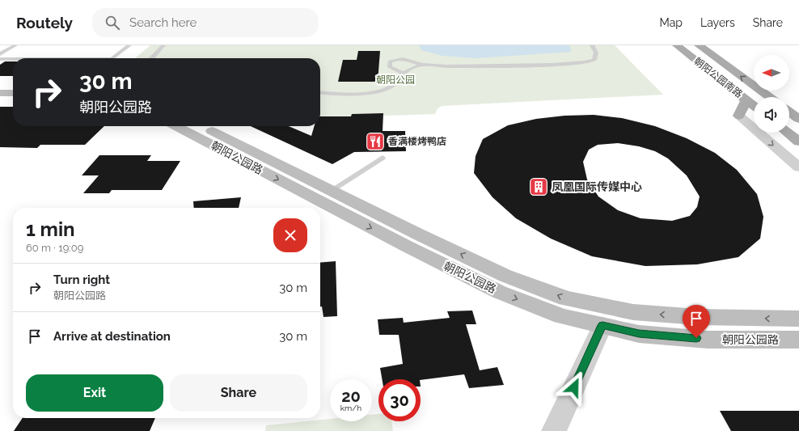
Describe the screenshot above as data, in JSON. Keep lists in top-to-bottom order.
{
  "streets": {
    "main road": ["朝阳公园南路", "朝阳公园路"]
  },
  "parks": ["朝阳公园"],
  "places": {
    "restaurant": ["香满楼烤鸭店"],
    "building": ["凤凰国际传媒中心"]
  },
  "north": "left",
  "page": {
    "header": "Routely",
    "search": "Search here",
    "nav": ["Map", "Layers", "Share"],
    "turn": ["30 m", "朝阳公园路"],
    "heading": ["1 min", "60 m · 19:09"],
    "list": [
      {
        "name": "Turn right",
        "note": "朝阳公园路",
        "value": "30 m"
      },
      {
        "name": "Arrive at destination",
        "value": "30 m"
      }
    ],
    "buttons": ["Exit", "Share"],
    "speed": "20 km/h",
    "limit": "30"
  }
}
